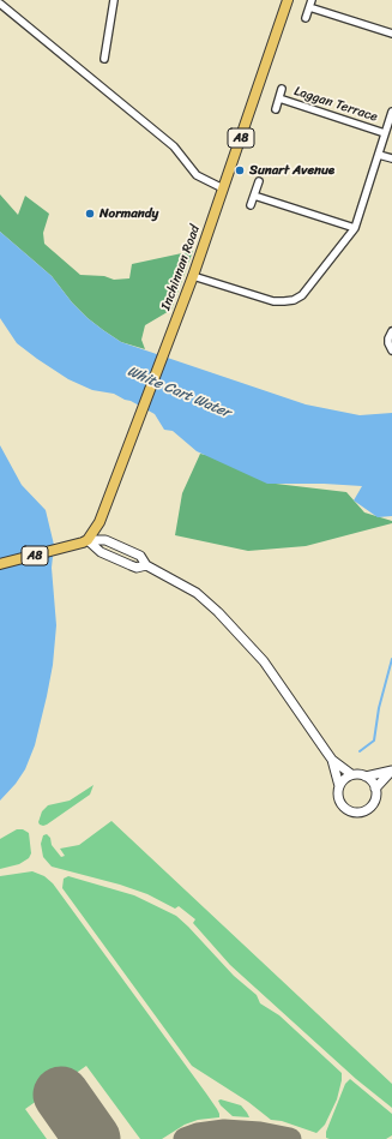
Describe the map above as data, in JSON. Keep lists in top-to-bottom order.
{
  "streets": {
    "main road": ["A8", "Inchinnan Road"],
    "street": ["Laggan Terrace"]
  },
  "crossings": [
    ["A8", "Inchinnan Road"]
  ],
  "water": ["White Cart Water"],
  "places": ["Sunart Avenue", "Normandy"]
}
